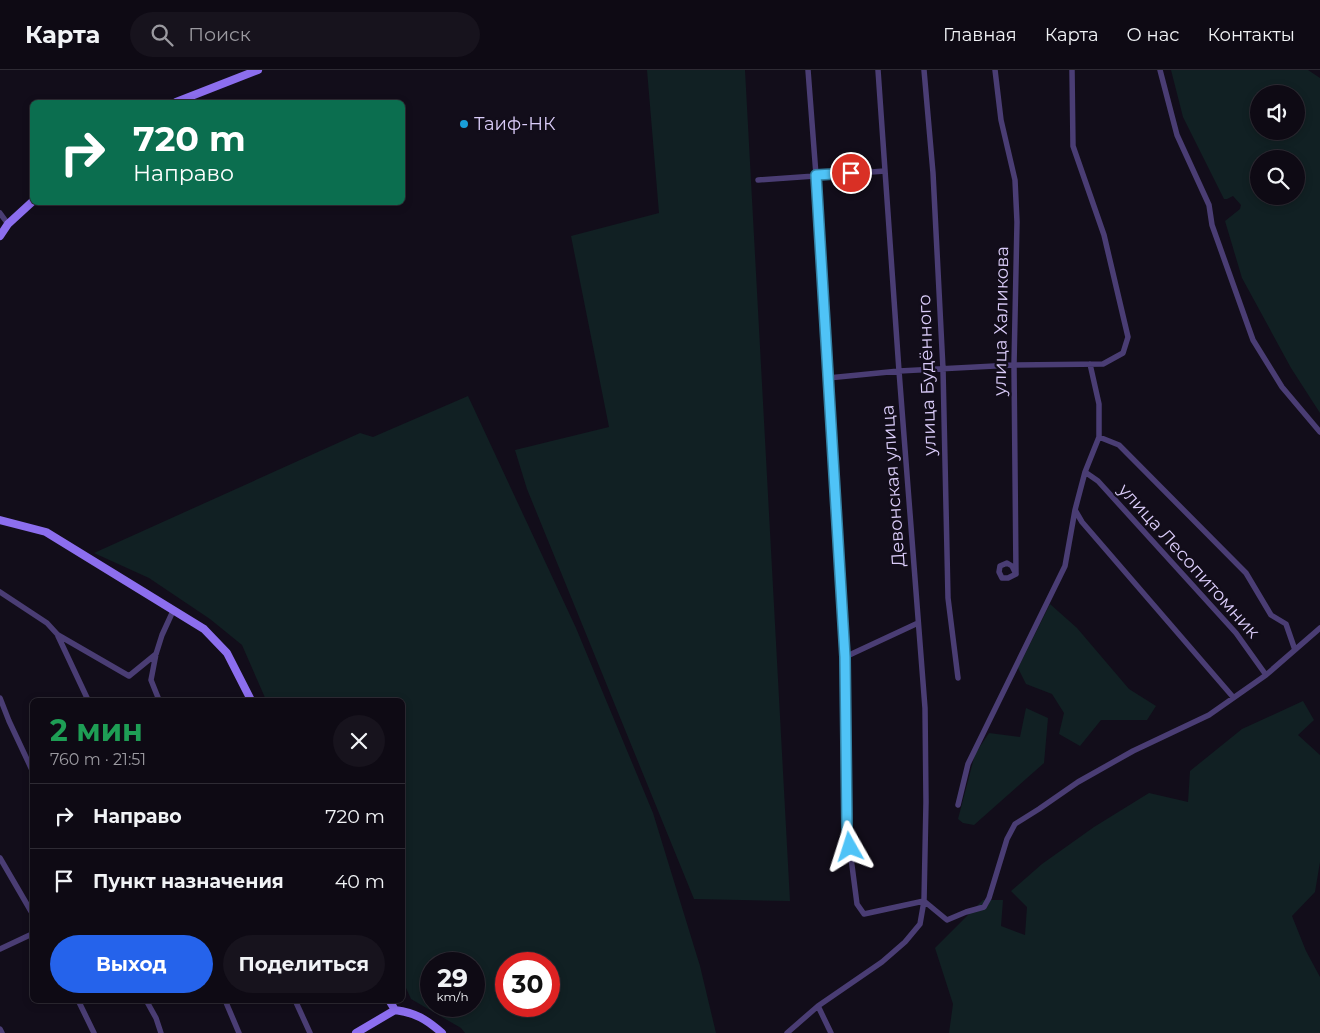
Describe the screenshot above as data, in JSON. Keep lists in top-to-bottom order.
{
  "streets": {
    "street": [
      "улица Халикова",
      "улица Будённого",
      "Девонская улица",
      "улица Лесопитомник"
    ]
  },
  "places": ["Таиф-НК"],
  "page": {
    "header": "Карта",
    "search": "Поиск",
    "nav": [
      "Главная",
      "Карта",
      "О нас",
      "Контакты"
    ],
    "turn": ["720 m", "Направо"],
    "heading": ["2 мин", "760 m · 21:51"],
    "list": [
      {
        "name": "Направо",
        "value": "720 m"
      },
      {
        "name": "Пункт назначения",
        "value": "40 m"
      }
    ],
    "buttons": ["Выход", "Поделиться"],
    "speed": "29 km/h",
    "limit": "30"
  }
}
